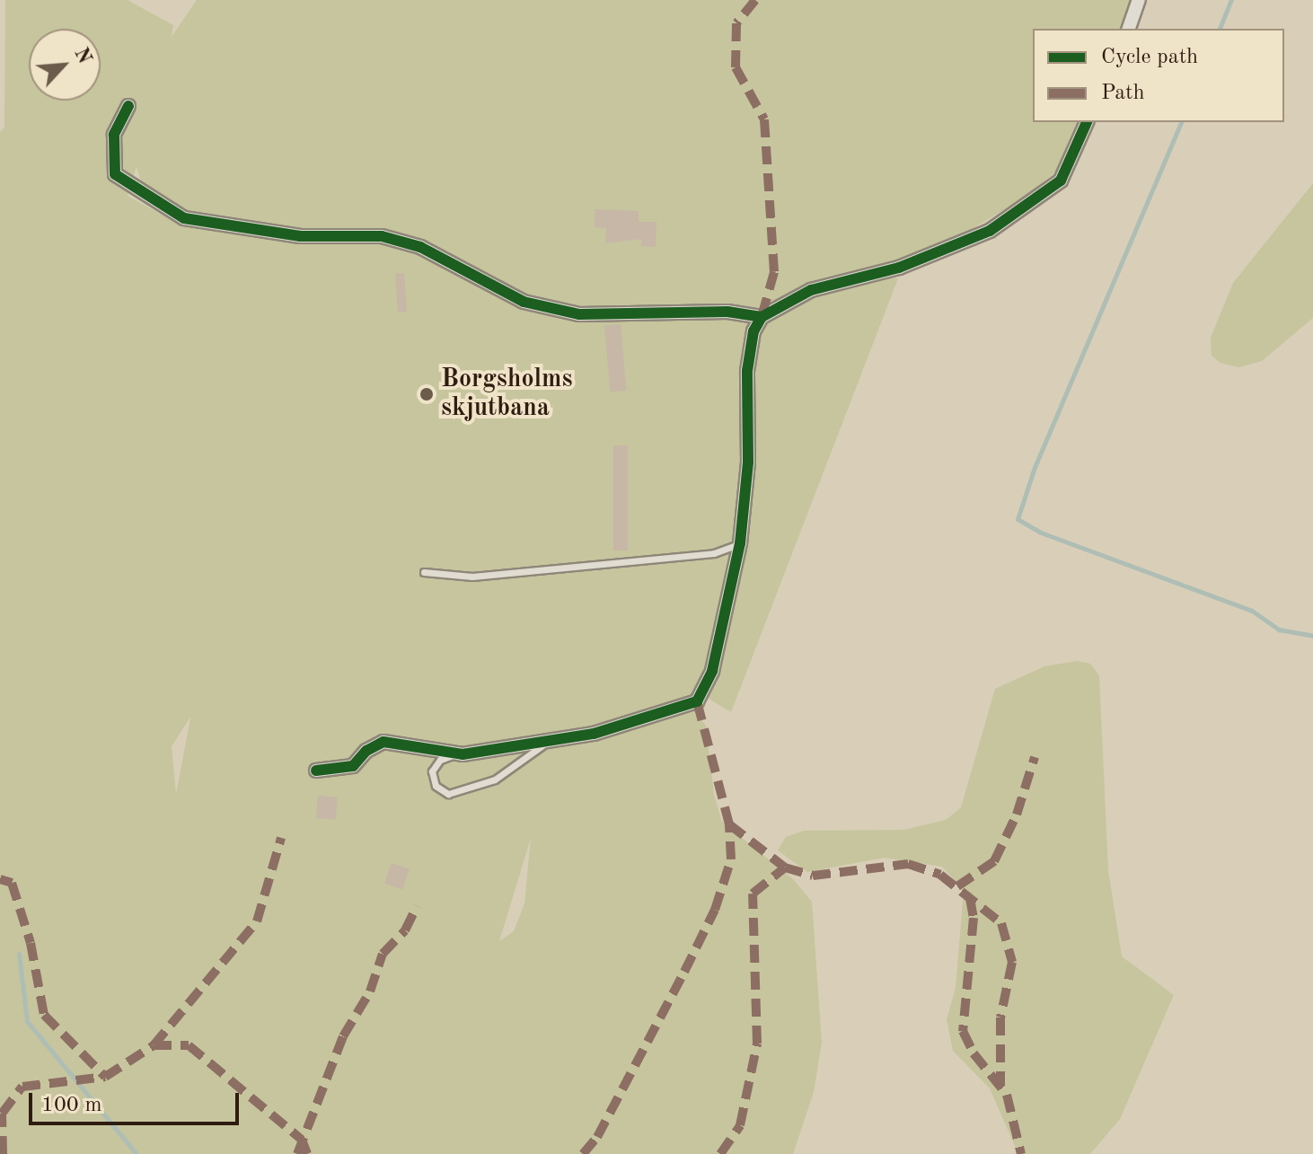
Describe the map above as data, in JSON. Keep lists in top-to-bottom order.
{
  "places": ["Borgsholms skjutbana"],
  "legend": ["Cycle path", "Path"],
  "scale_bar": "100 m",
  "north": "top right"
}
